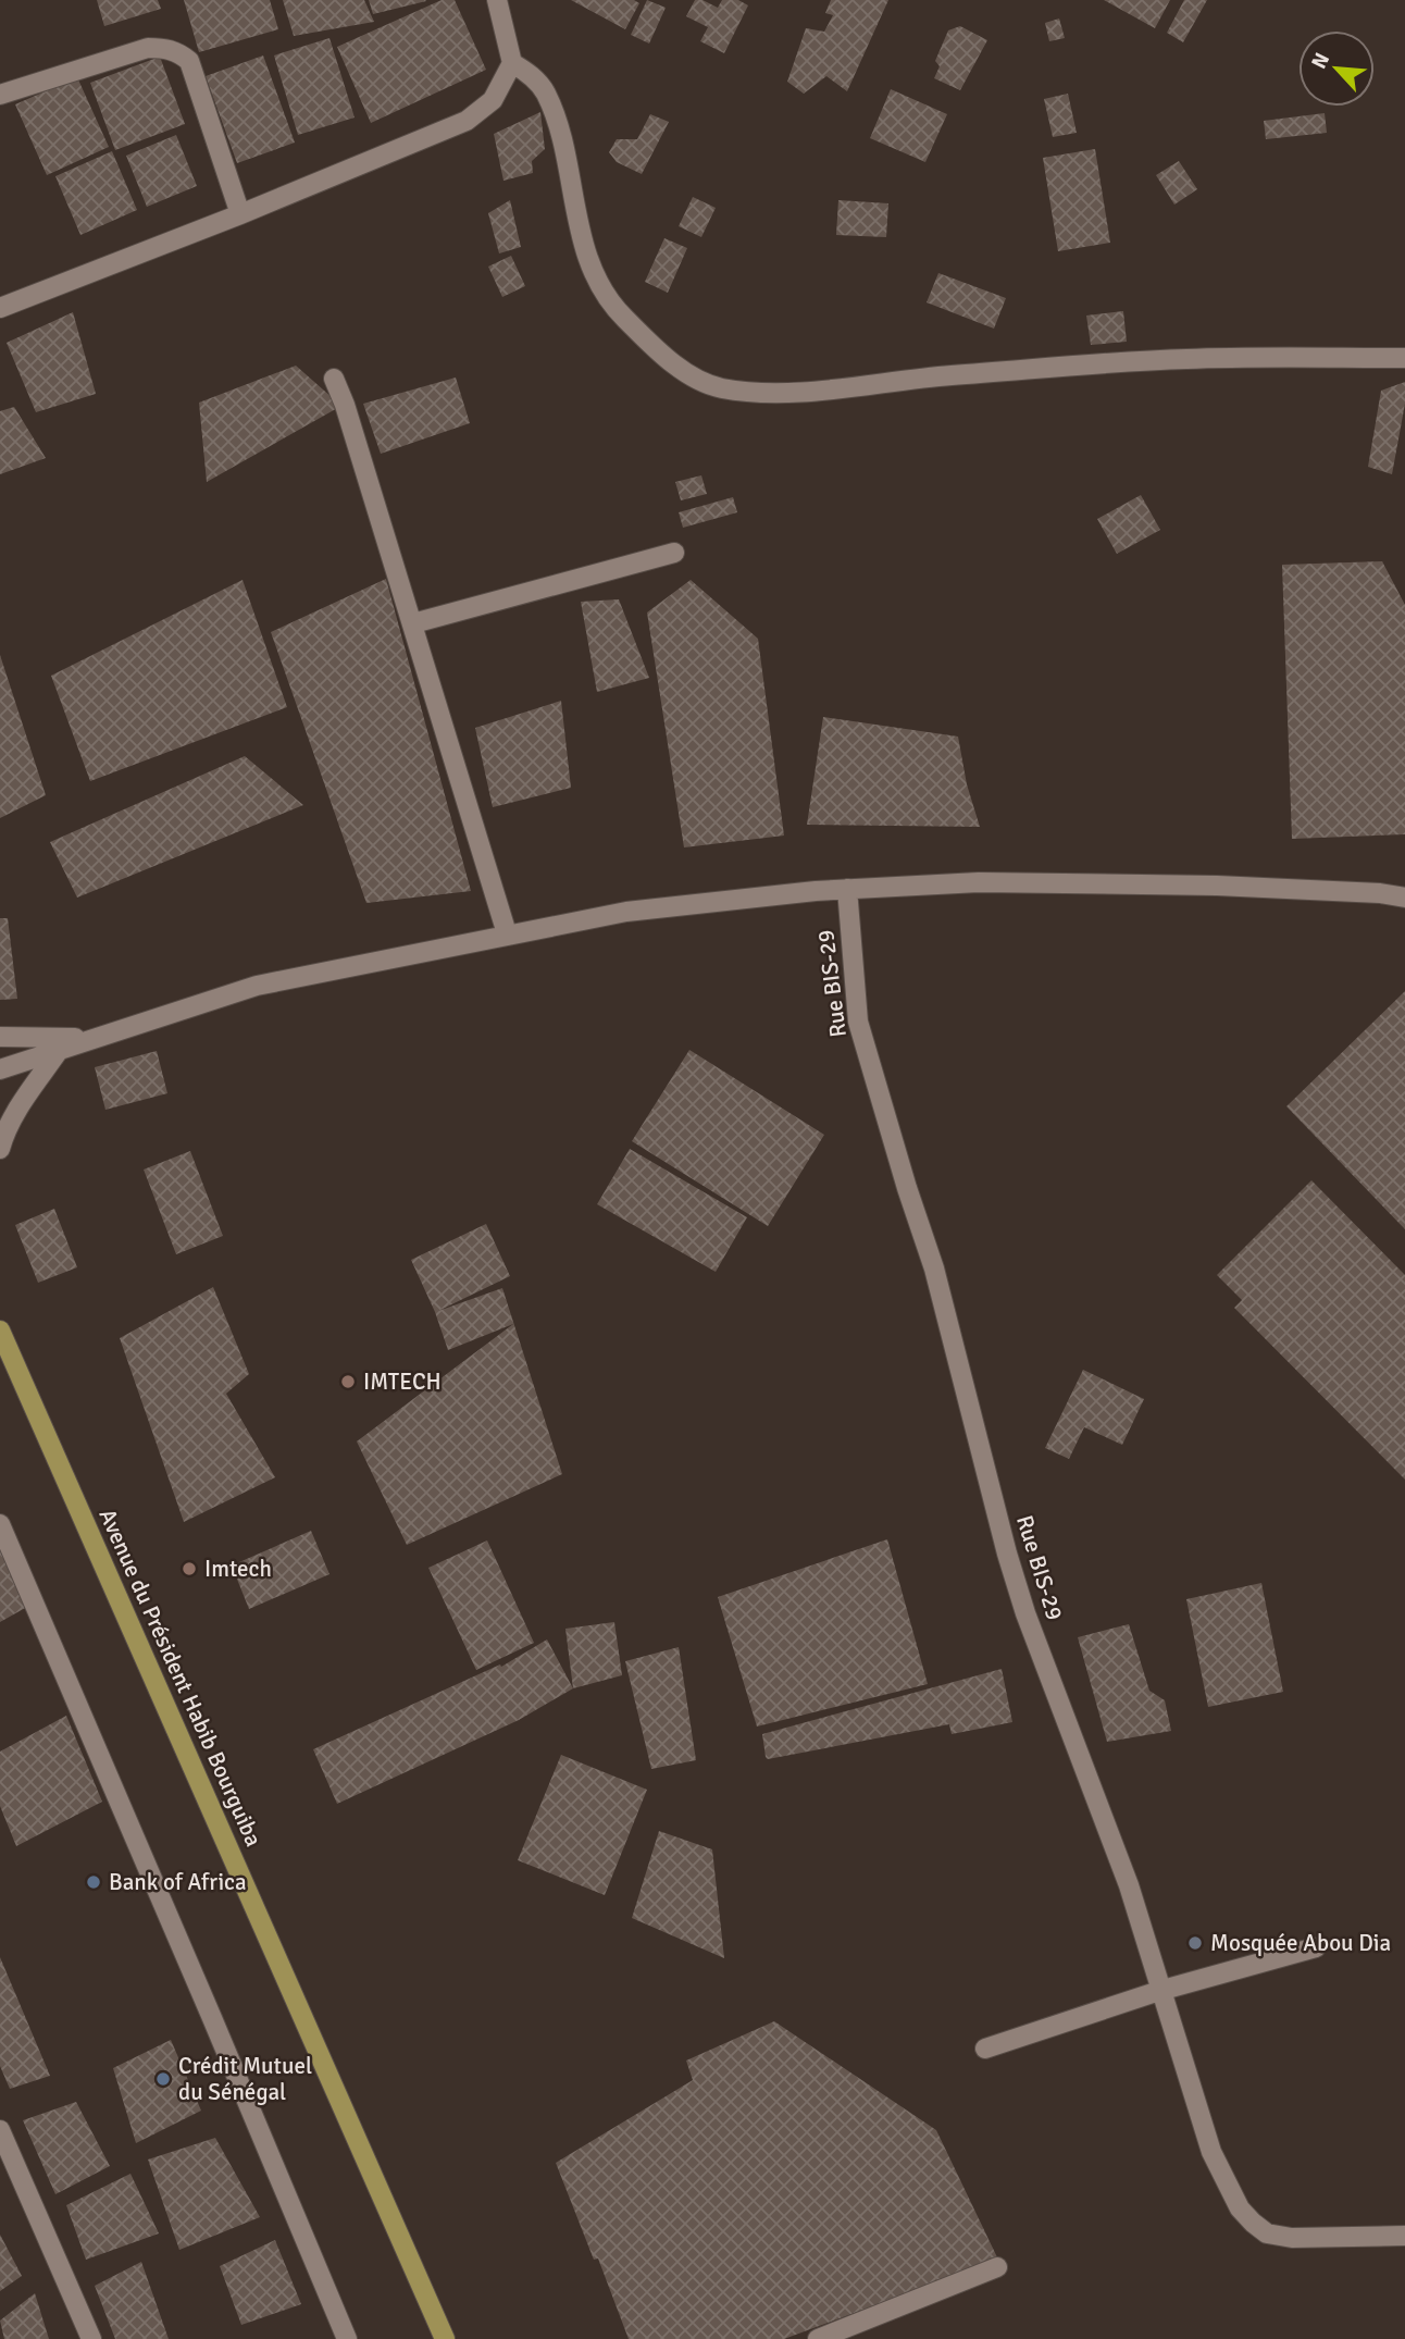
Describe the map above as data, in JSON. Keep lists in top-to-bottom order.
{
  "streets": {
    "main road": ["Avenue du Président Habib Bourguiba"],
    "street": ["Rue BIS-29"]
  },
  "places": [
    "IMTECH",
    "Imtech",
    "Bank of Africa",
    "Mosquée Abou Dia",
    "Crédit Mutuel du Sénégal"
  ],
  "north": "top left"
}
